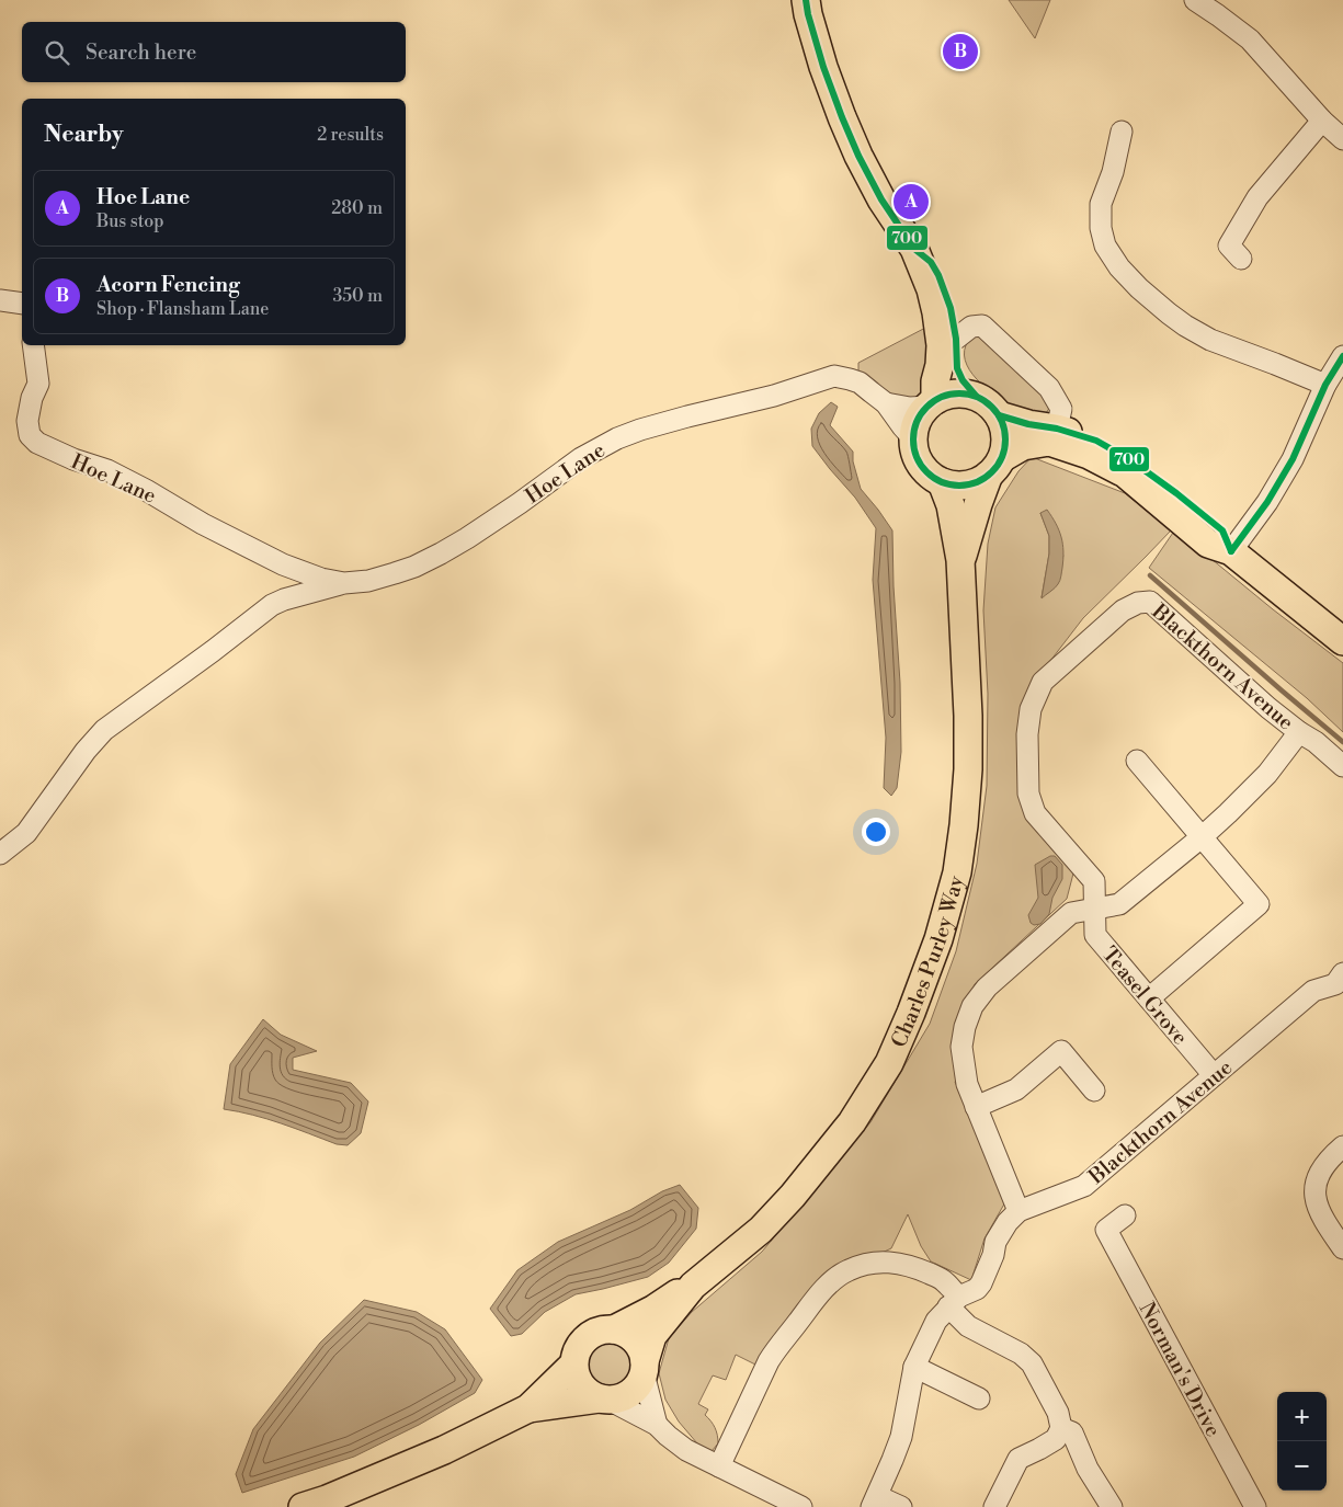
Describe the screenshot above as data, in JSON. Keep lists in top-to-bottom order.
{
  "streets": {
    "main road": ["Charles Purley Way"],
    "street": [
      "Hoe Lane",
      "Blackthorn Avenue",
      "Teasel Grove",
      "Norman's Drive"
    ]
  },
  "crossings": [
    ["Hoe Lane", "Charles Purley Way"],
    ["Blackthorn Avenue", "Teasel Grove"]
  ],
  "lines": ["transit line 700"],
  "page": {
    "search": "Search here",
    "pins": ["B", "A"],
    "heading": ["Nearby", "2 results"],
    "list": [
      {
        "mark": "A",
        "name": "Hoe Lane",
        "note": "Bus stop",
        "value": "280 m"
      },
      {
        "mark": "B",
        "name": "Acorn Fencing",
        "note": "Shop · Flansham Lane",
        "value": "350 m"
      }
    ],
    "map_buttons": ["+", "−"]
  }
}
